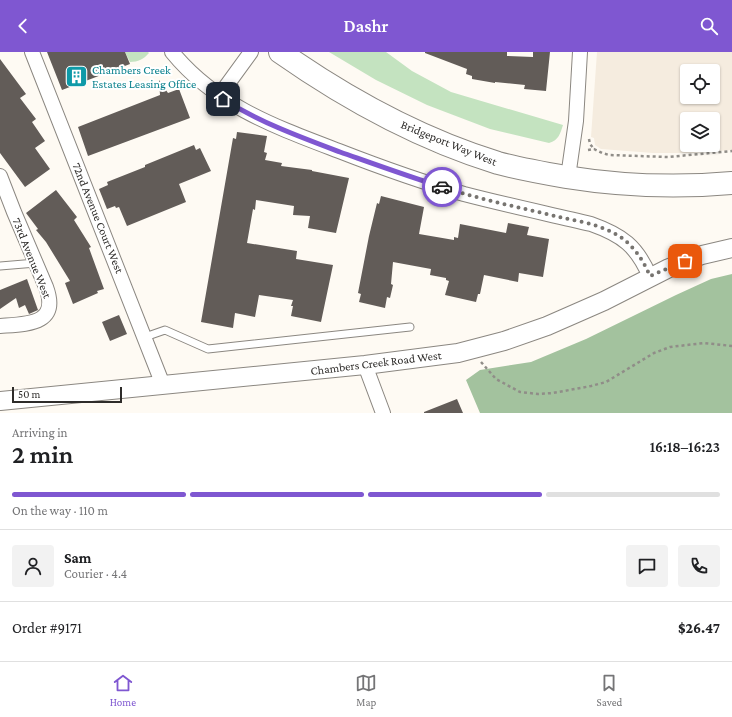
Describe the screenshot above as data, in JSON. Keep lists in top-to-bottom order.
{
  "streets": {
    "main road": ["Bridgeport Way West"],
    "street": ["72nd Avenue Court West", "73rd Avenue West", "Chambers Creek Road West"]
  },
  "crossings": [
    ["72nd Avenue Court West", "Chambers Creek Road West"]
  ],
  "places": {
    "building": ["Chambers Creek Estates Leasing Office"]
  },
  "scale_bar": "50 m",
  "page": {
    "header": "Dashr",
    "scale": "50 m",
    "heading": ["2 min", "Arriving in", "16:18–16:23"],
    "panel": [
      "Sam",
      "Courier · 4.4",
      "Order #9171",
      "$26.47"
    ],
    "bar": "On the way · 110 m",
    "tabs": ["Home", "Map", "Saved"]
  }
}
